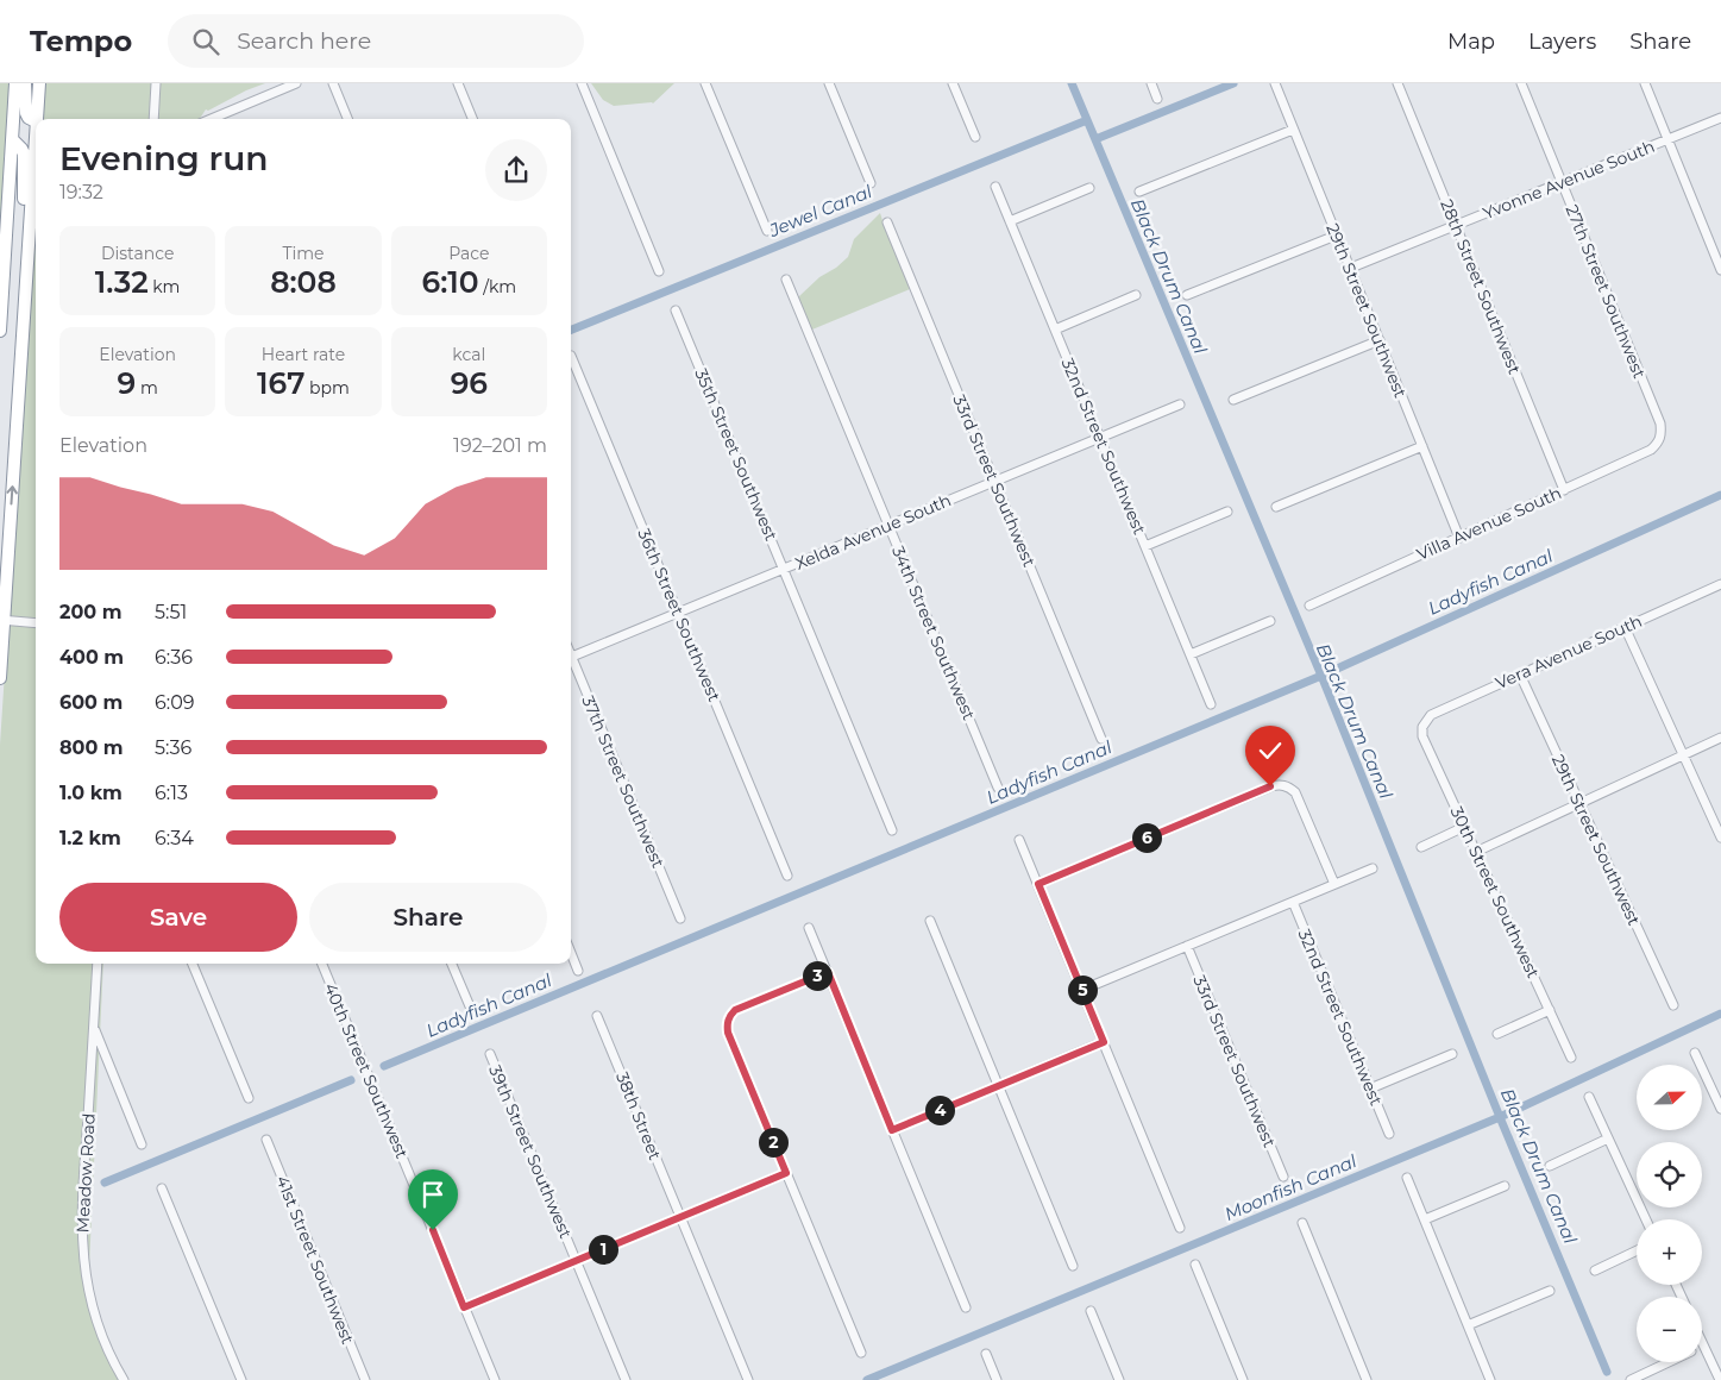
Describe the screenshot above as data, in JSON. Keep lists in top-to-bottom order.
{
  "streets": {
    "street": [
      "Yvonne Avenue South",
      "28th Street Southwest",
      "27th Street Southwest",
      "29th Street Southwest",
      "32nd Street Southwest",
      "35th Street Southwest",
      "33rd Street Southwest",
      "Villa Avenue South",
      "Xelda Avenue South",
      "36th Street Southwest",
      "34th Street Southwest",
      "Vera Avenue South",
      "37th Street Southwest",
      "30th Street Southwest",
      "40th Street Southwest",
      "38th Street",
      "39th Street Southwest",
      "Meadow Road",
      "41st Street Southwest"
    ]
  },
  "crossings": [
    ["Yvonne Avenue South", "28th Street Southwest"],
    ["Yvonne Avenue South", "27th Street Southwest"],
    ["Yvonne Avenue South", "29th Street Southwest"],
    ["28th Street Southwest", "Villa Avenue South"],
    ["27th Street Southwest", "Villa Avenue South"],
    ["29th Street Southwest", "Villa Avenue South"],
    ["29th Street Southwest", "Vera Avenue South"],
    ["32nd Street Southwest", "Xelda Avenue South"],
    ["35th Street Southwest", "Xelda Avenue South"],
    ["33rd Street Southwest", "Xelda Avenue South"],
    ["Xelda Avenue South", "36th Street Southwest"],
    ["Xelda Avenue South", "34th Street Southwest"],
    ["Vera Avenue South", "30th Street Southwest"]
  ],
  "water": [
    "Jewel Canal",
    "Black Drum Canal",
    "Ladyfish Canal",
    "Moonfish Canal"
  ],
  "north": "right",
  "page": {
    "header": "Tempo",
    "search": "Search here",
    "nav": ["Map", "Layers", "Share"],
    "heading": ["Evening run", "19:32"],
    "stats": [
      ["Distance", "1.32 km"],
      ["Time", "8:08"],
      ["Pace", "6:10 /km"],
      ["Elevation", "9 m"],
      ["Heart rate", "167 bpm"],
      ["kcal", "96"]
    ],
    "chart": ["Elevation", "192–201 m"],
    "list": [
      {
        "name": "200 m",
        "note": "5:51"
      },
      {
        "name": "400 m",
        "note": "6:36"
      },
      {
        "name": "600 m",
        "note": "6:09"
      },
      {
        "name": "800 m",
        "note": "5:36"
      },
      {
        "name": "1.0 km",
        "note": "6:13"
      },
      {
        "name": "1.2 km",
        "note": "6:34"
      }
    ],
    "pins": [
      "6",
      "3",
      "5",
      "4",
      "2",
      "1"
    ],
    "buttons": ["Save", "Share"],
    "map_buttons": ["+", "−"]
  }
}
